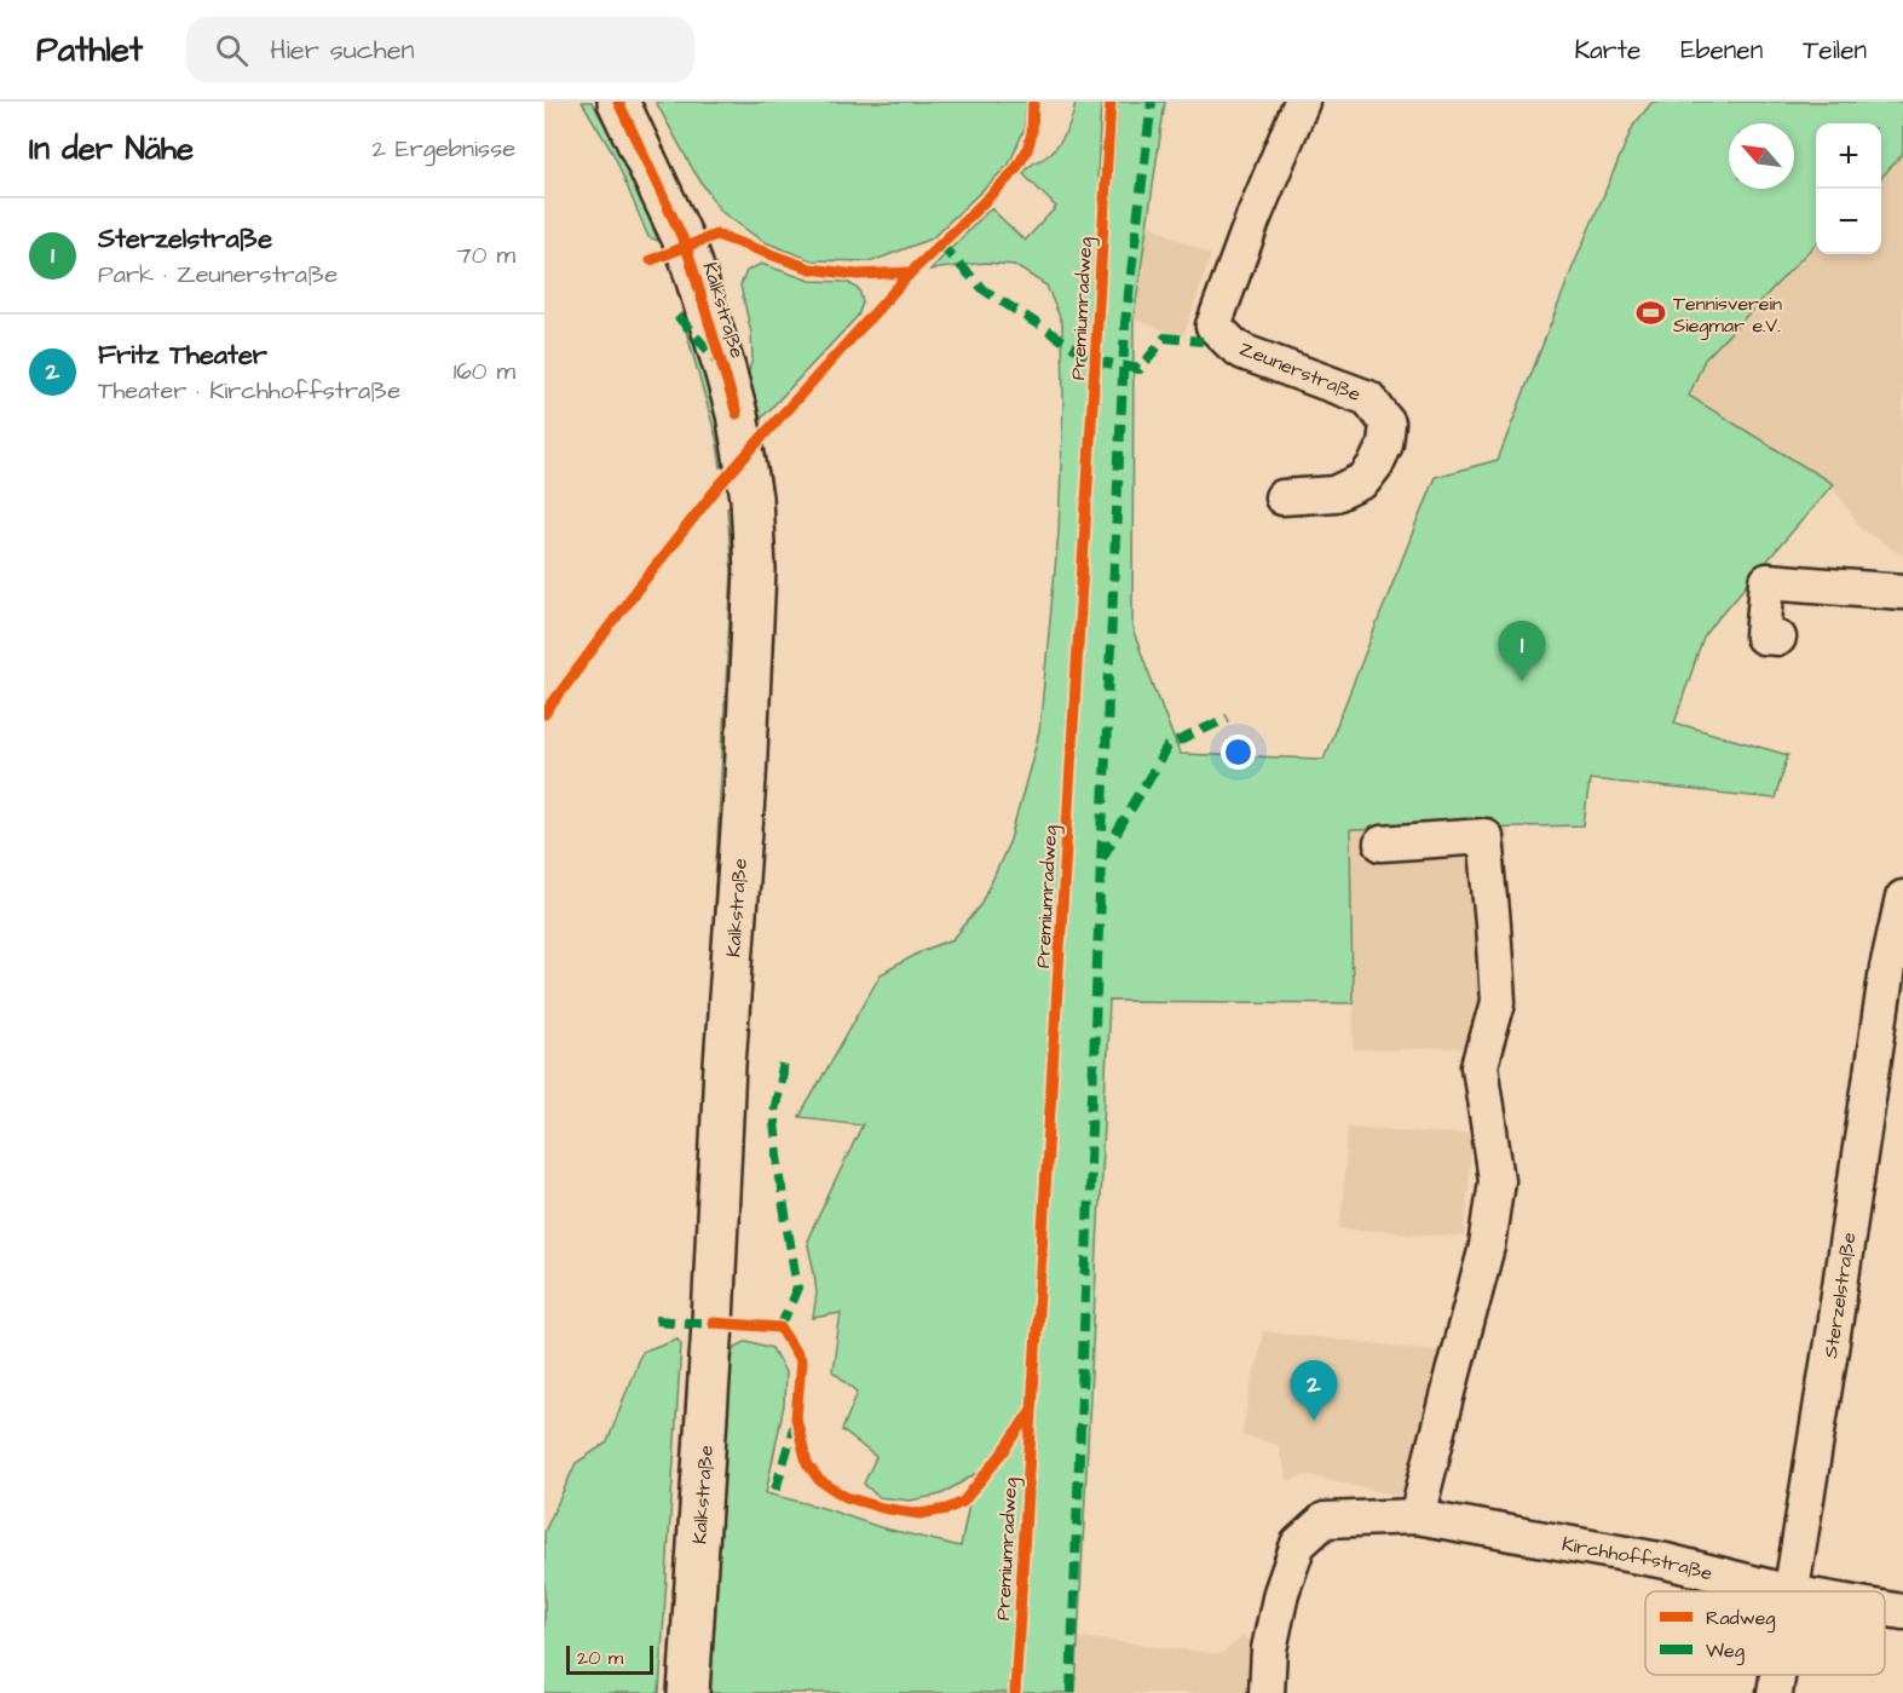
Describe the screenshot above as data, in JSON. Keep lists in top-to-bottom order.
{
  "streets": {
    "main road": ["Kalkstraße"],
    "street": ["Zeunerstraße", "Sterzelstraße", "Kirchhoffstraße"],
    "cycle path": ["Premiumradweg"]
  },
  "places": {
    "sports": ["Tennisverein Siegmar e.V."]
  },
  "legend": ["Radweg", "Weg"],
  "scale_bar": "20 m",
  "north": "top left",
  "page": {
    "header": "Pathlet",
    "search": "Hier suchen",
    "nav": ["Karte", "Ebenen", "Teilen"],
    "heading": ["In der Nähe", "2 Ergebnisse"],
    "map_buttons": ["+", "−"],
    "list": [
      {
        "mark": "1",
        "name": "Sterzelstraße",
        "note": "Park · Zeunerstraße",
        "value": "70 m"
      },
      {
        "mark": "2",
        "name": "Fritz Theater",
        "note": "Theater · Kirchhoffstraße",
        "value": "160 m"
      }
    ],
    "pins": ["1", "2"],
    "scale": "20 m"
  }
}
